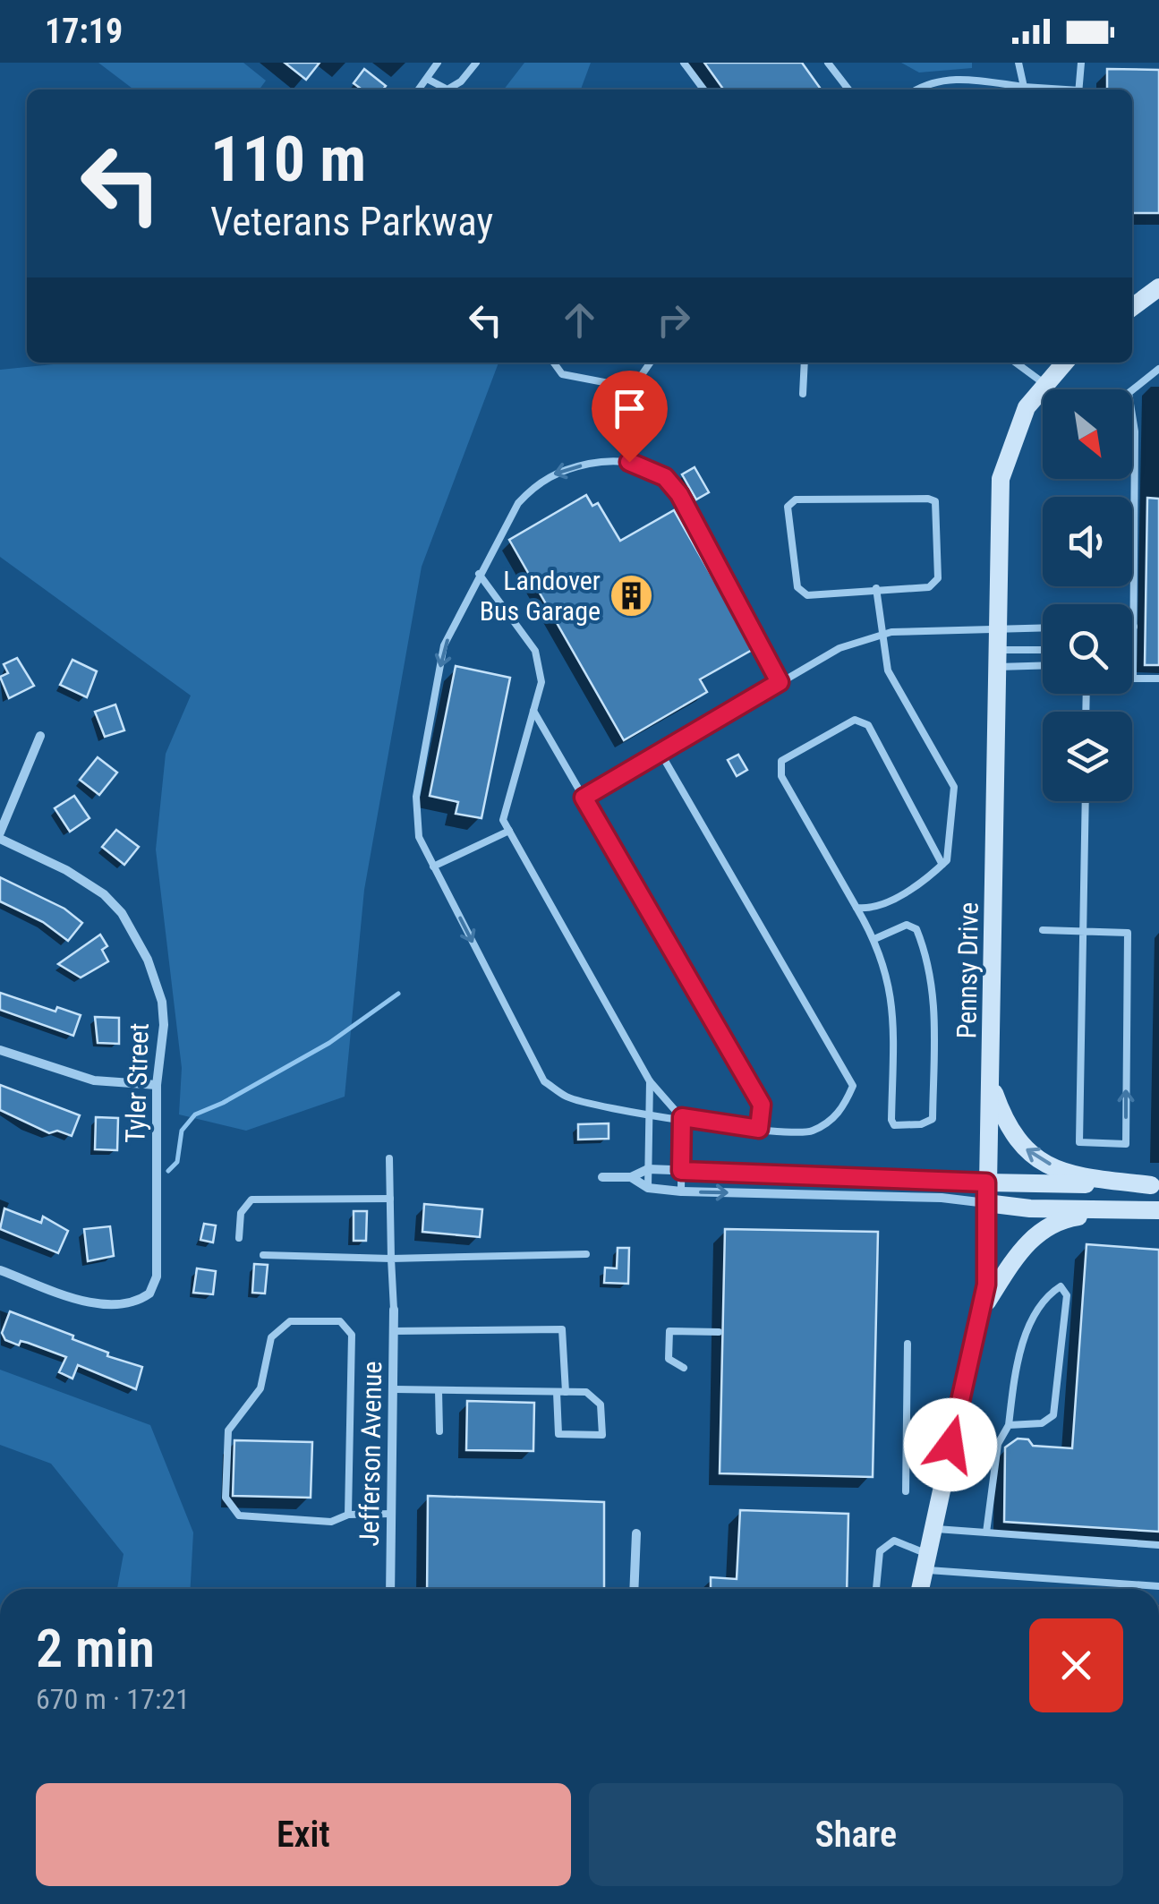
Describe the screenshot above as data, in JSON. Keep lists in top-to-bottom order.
{
  "streets": {
    "main road": ["Pennsy Drive"],
    "street": ["Tyler Street", "Jefferson Avenue"]
  },
  "places": {
    "building": ["Landover Bus Garage"]
  },
  "north": "bottom right",
  "page": {
    "status": "17:19",
    "turn": ["110 m", "Veterans Parkway"],
    "heading": ["2 min", "670 m · 17:21"],
    "buttons": ["Exit", "Share"]
  }
}
